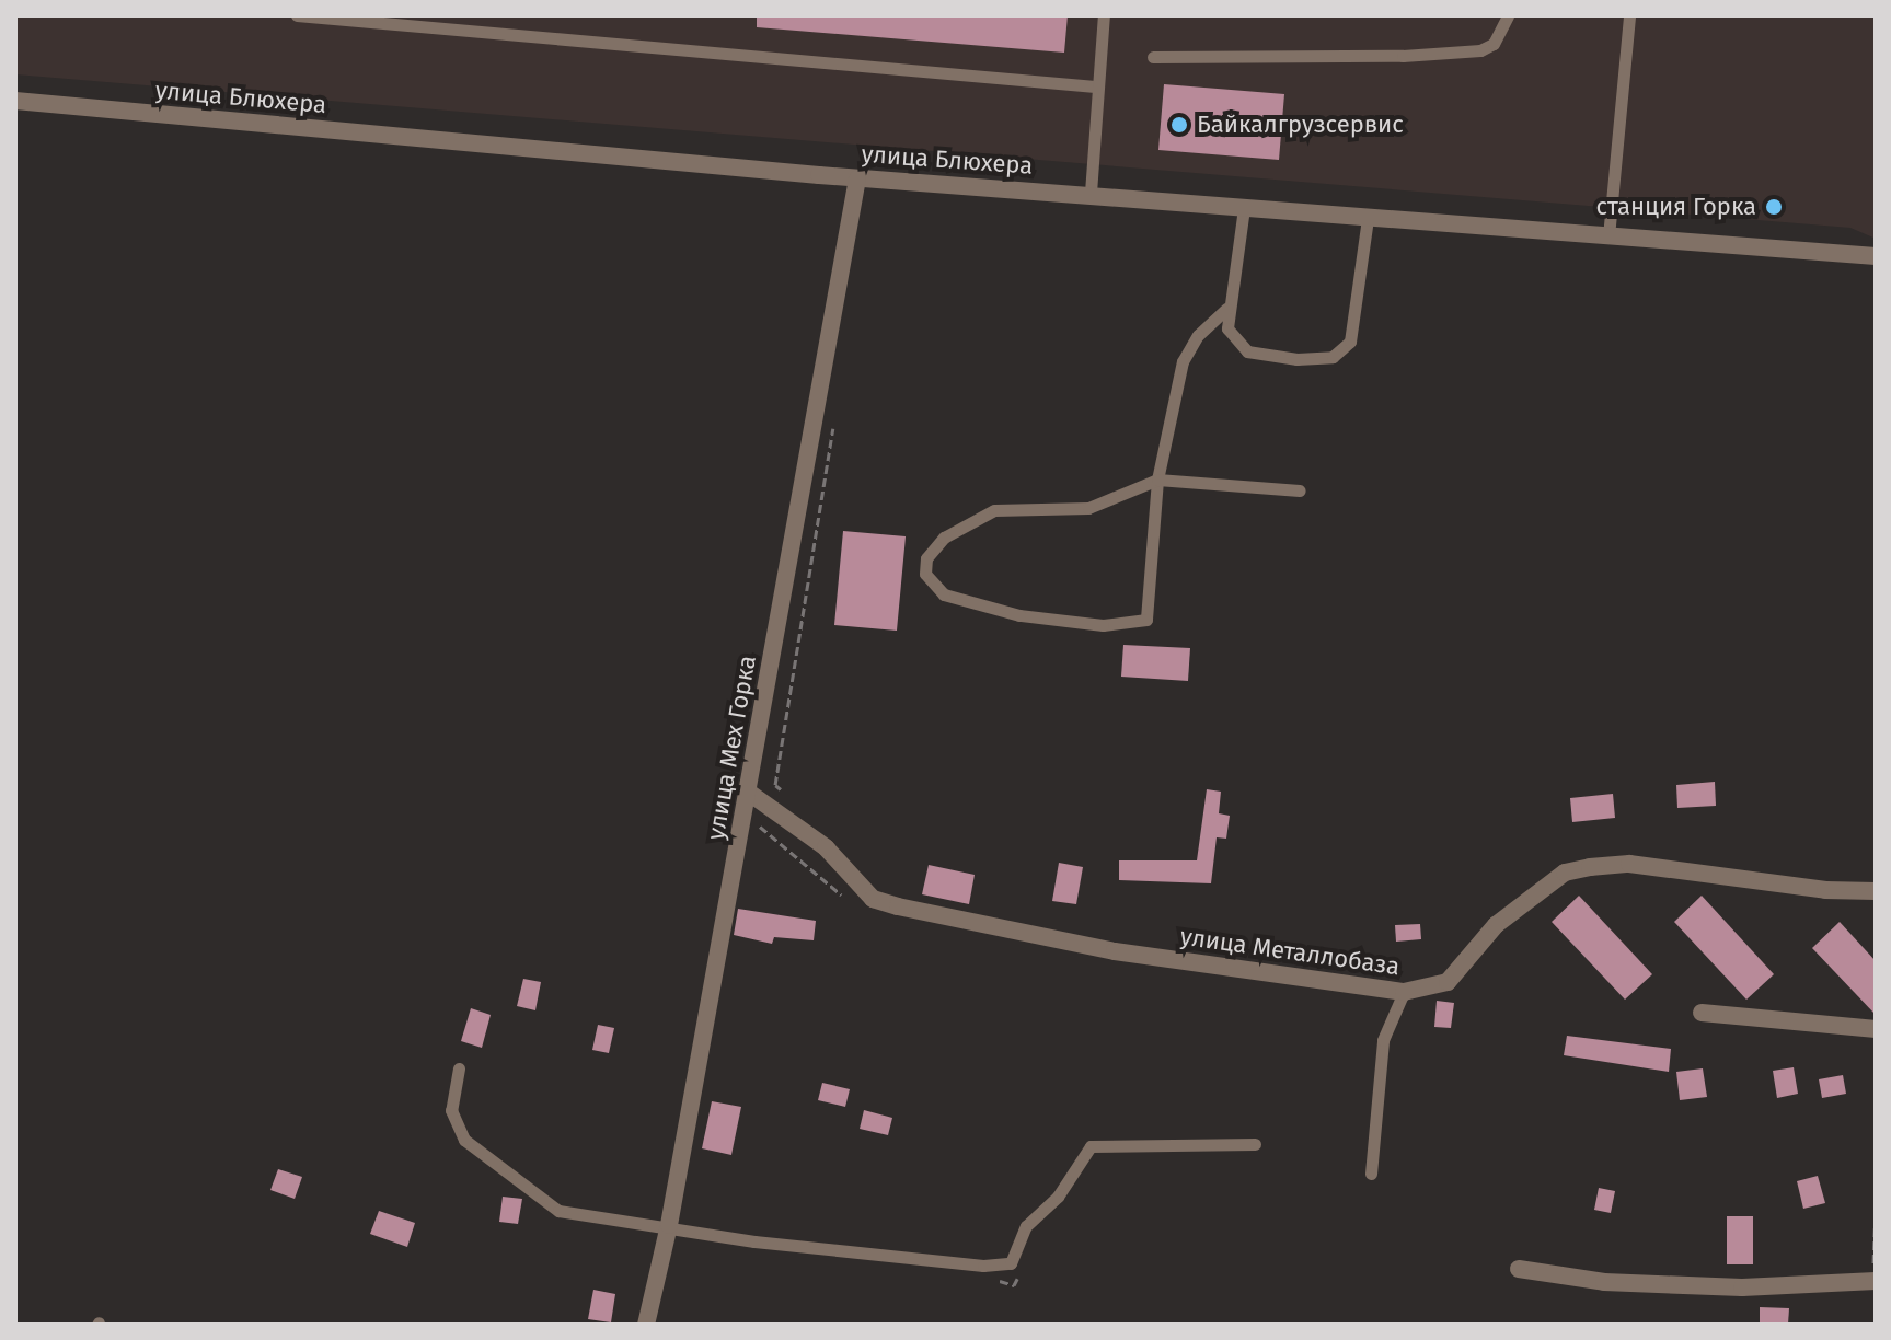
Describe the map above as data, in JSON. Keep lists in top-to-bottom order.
{
  "streets": {
    "street": ["улица Блюхера", "улица Мех Горка", "улица Металлобаза"]
  },
  "crossings": [
    ["улица Блюхера", "улица Мех Горка"],
    ["улица Мех Горка", "улица Металлобаза"]
  ],
  "places": ["Байкалгрузсервис", "станция Горка"]
}
